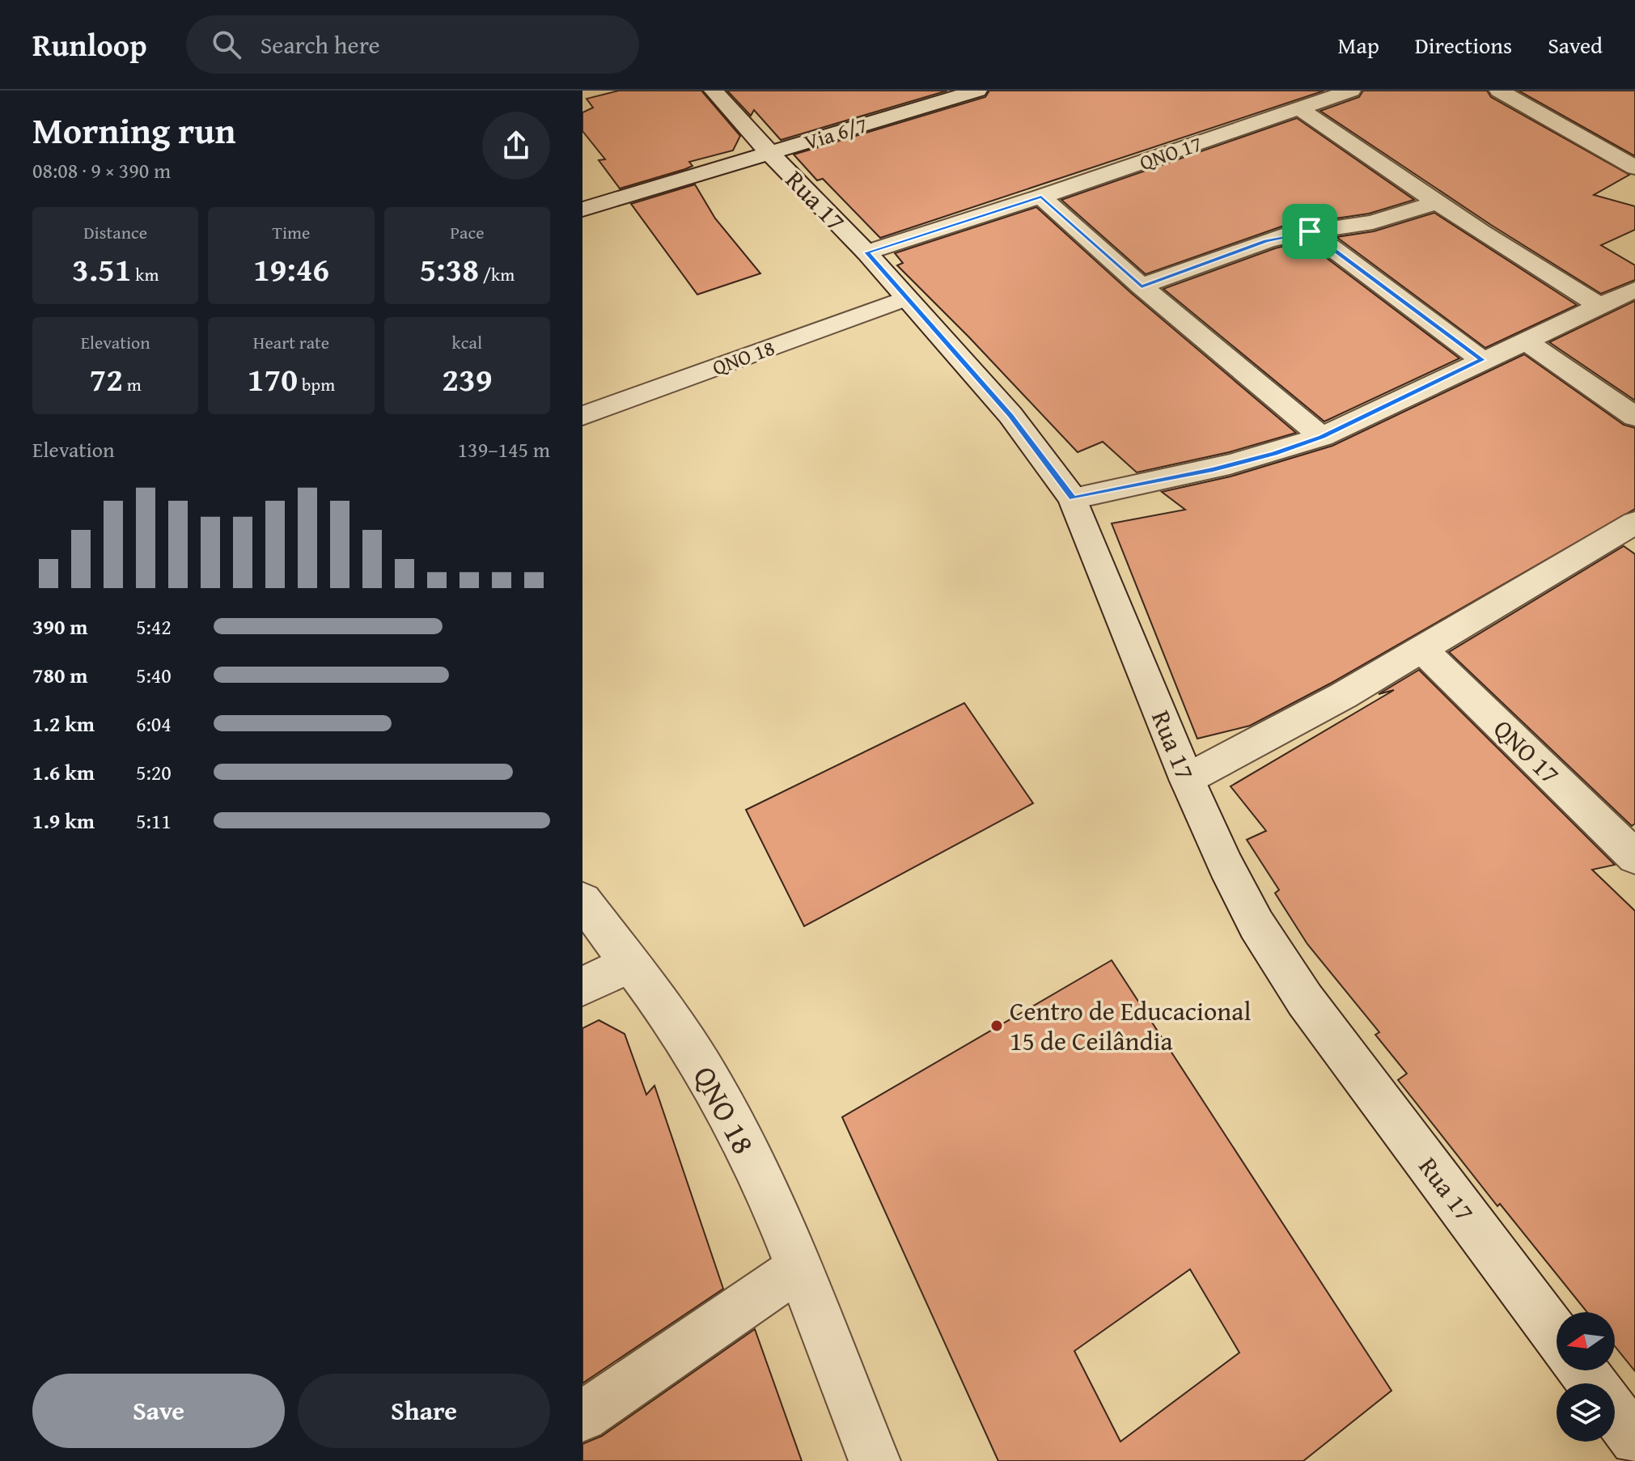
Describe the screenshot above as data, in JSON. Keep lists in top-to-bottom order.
{
  "streets": {
    "street": [
      "Via 6/7",
      "QNO 17",
      "Rua 17",
      "QNO 18"
    ]
  },
  "crossings": [
    ["Via 6/7", "Rua 17"],
    ["QNO 17", "Rua 17"],
    ["Rua 17", "QNO 18"]
  ],
  "places": ["Centro de Educacional 15 de Ceilândia"],
  "north": "left",
  "page": {
    "header": "Runloop",
    "search": "Search here",
    "nav": ["Map", "Directions", "Saved"],
    "heading": ["Morning run", "08:08 · 9 × 390 m"],
    "stats": [
      ["Distance", "3.51 km"],
      ["Time", "19:46"],
      ["Pace", "5:38 /km"],
      ["Elevation", "72 m"],
      ["Heart rate", "170 bpm"],
      ["kcal", "239"]
    ],
    "chart": ["Elevation", "139–145 m"],
    "list": [
      {
        "name": "390 m",
        "note": "5:42"
      },
      {
        "name": "780 m",
        "note": "5:40"
      },
      {
        "name": "1.2 km",
        "note": "6:04"
      },
      {
        "name": "1.6 km",
        "note": "5:20"
      },
      {
        "name": "1.9 km",
        "note": "5:11"
      }
    ],
    "buttons": ["Save", "Share"]
  }
}
